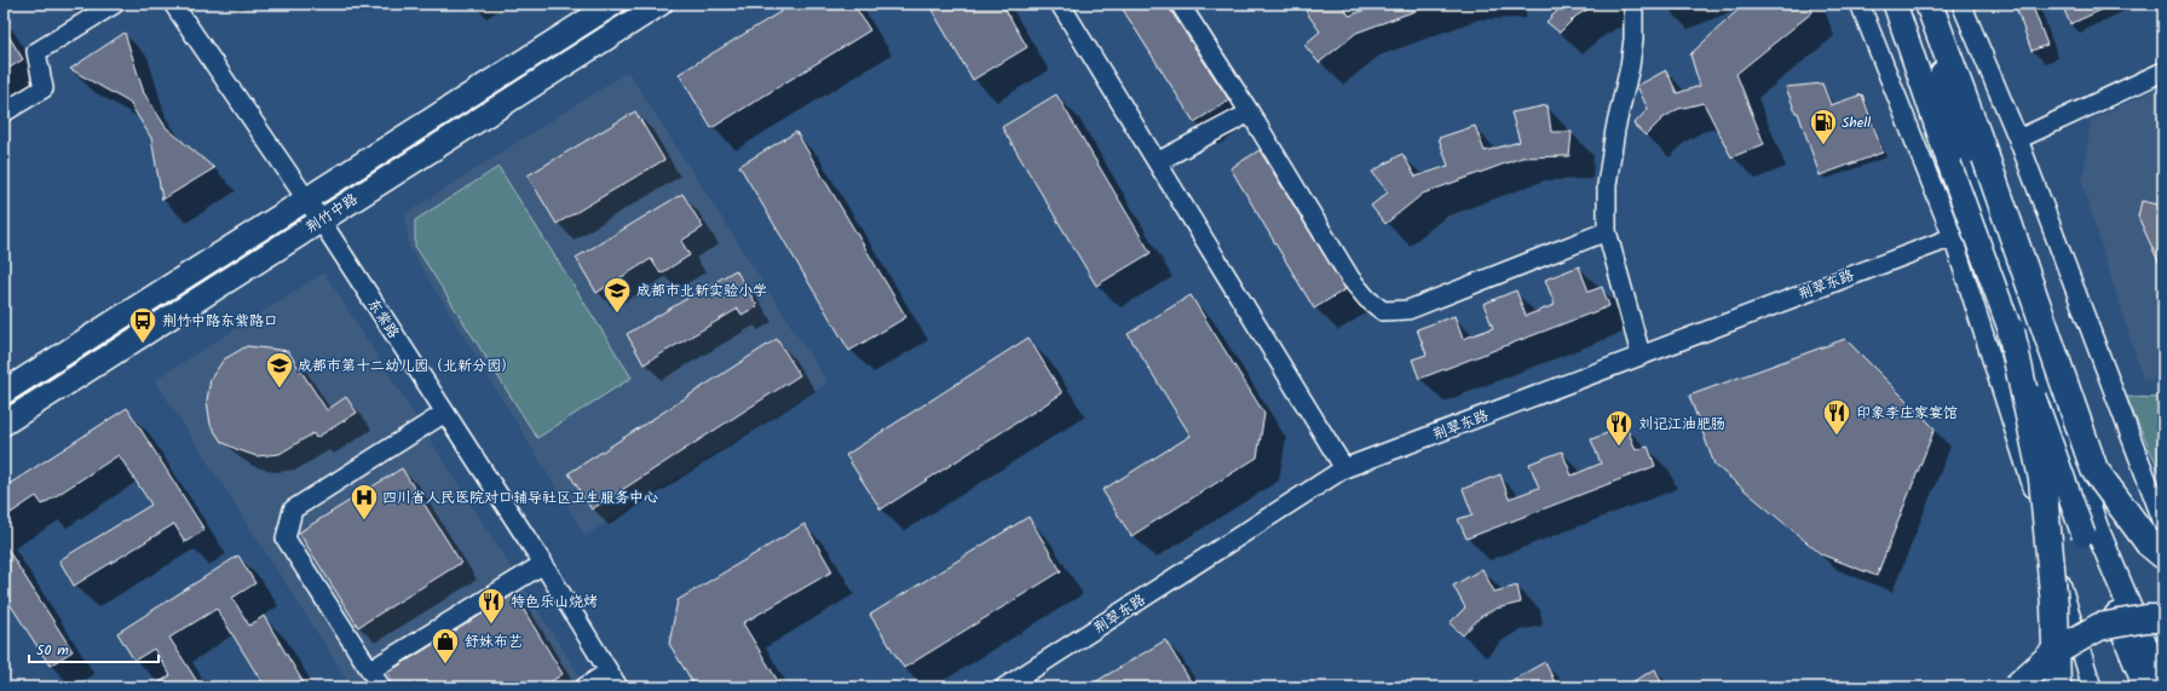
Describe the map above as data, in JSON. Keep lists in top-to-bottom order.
{
  "streets": {
    "main road": ["荆竹中路"],
    "street": ["荆翠东路", "东紫路"]
  },
  "crossings": [
    ["荆竹中路", "东紫路"]
  ],
  "places": {
    "fuel station": ["Shell"],
    "school or university": ["成都市北新实验小学", "成都市第十二幼儿园（北新分园）"],
    "bus stop": ["荆竹中路东紫路口"],
    "restaurant": ["印象李庄家宴馆", "刘记江油肥肠", "特色乐山烧烤"],
    "hospital": ["四川省人民医院对口辅导社区卫生服务中心"],
    "shop": ["舒妹布艺"]
  },
  "scale_bar": "50 m"
}
